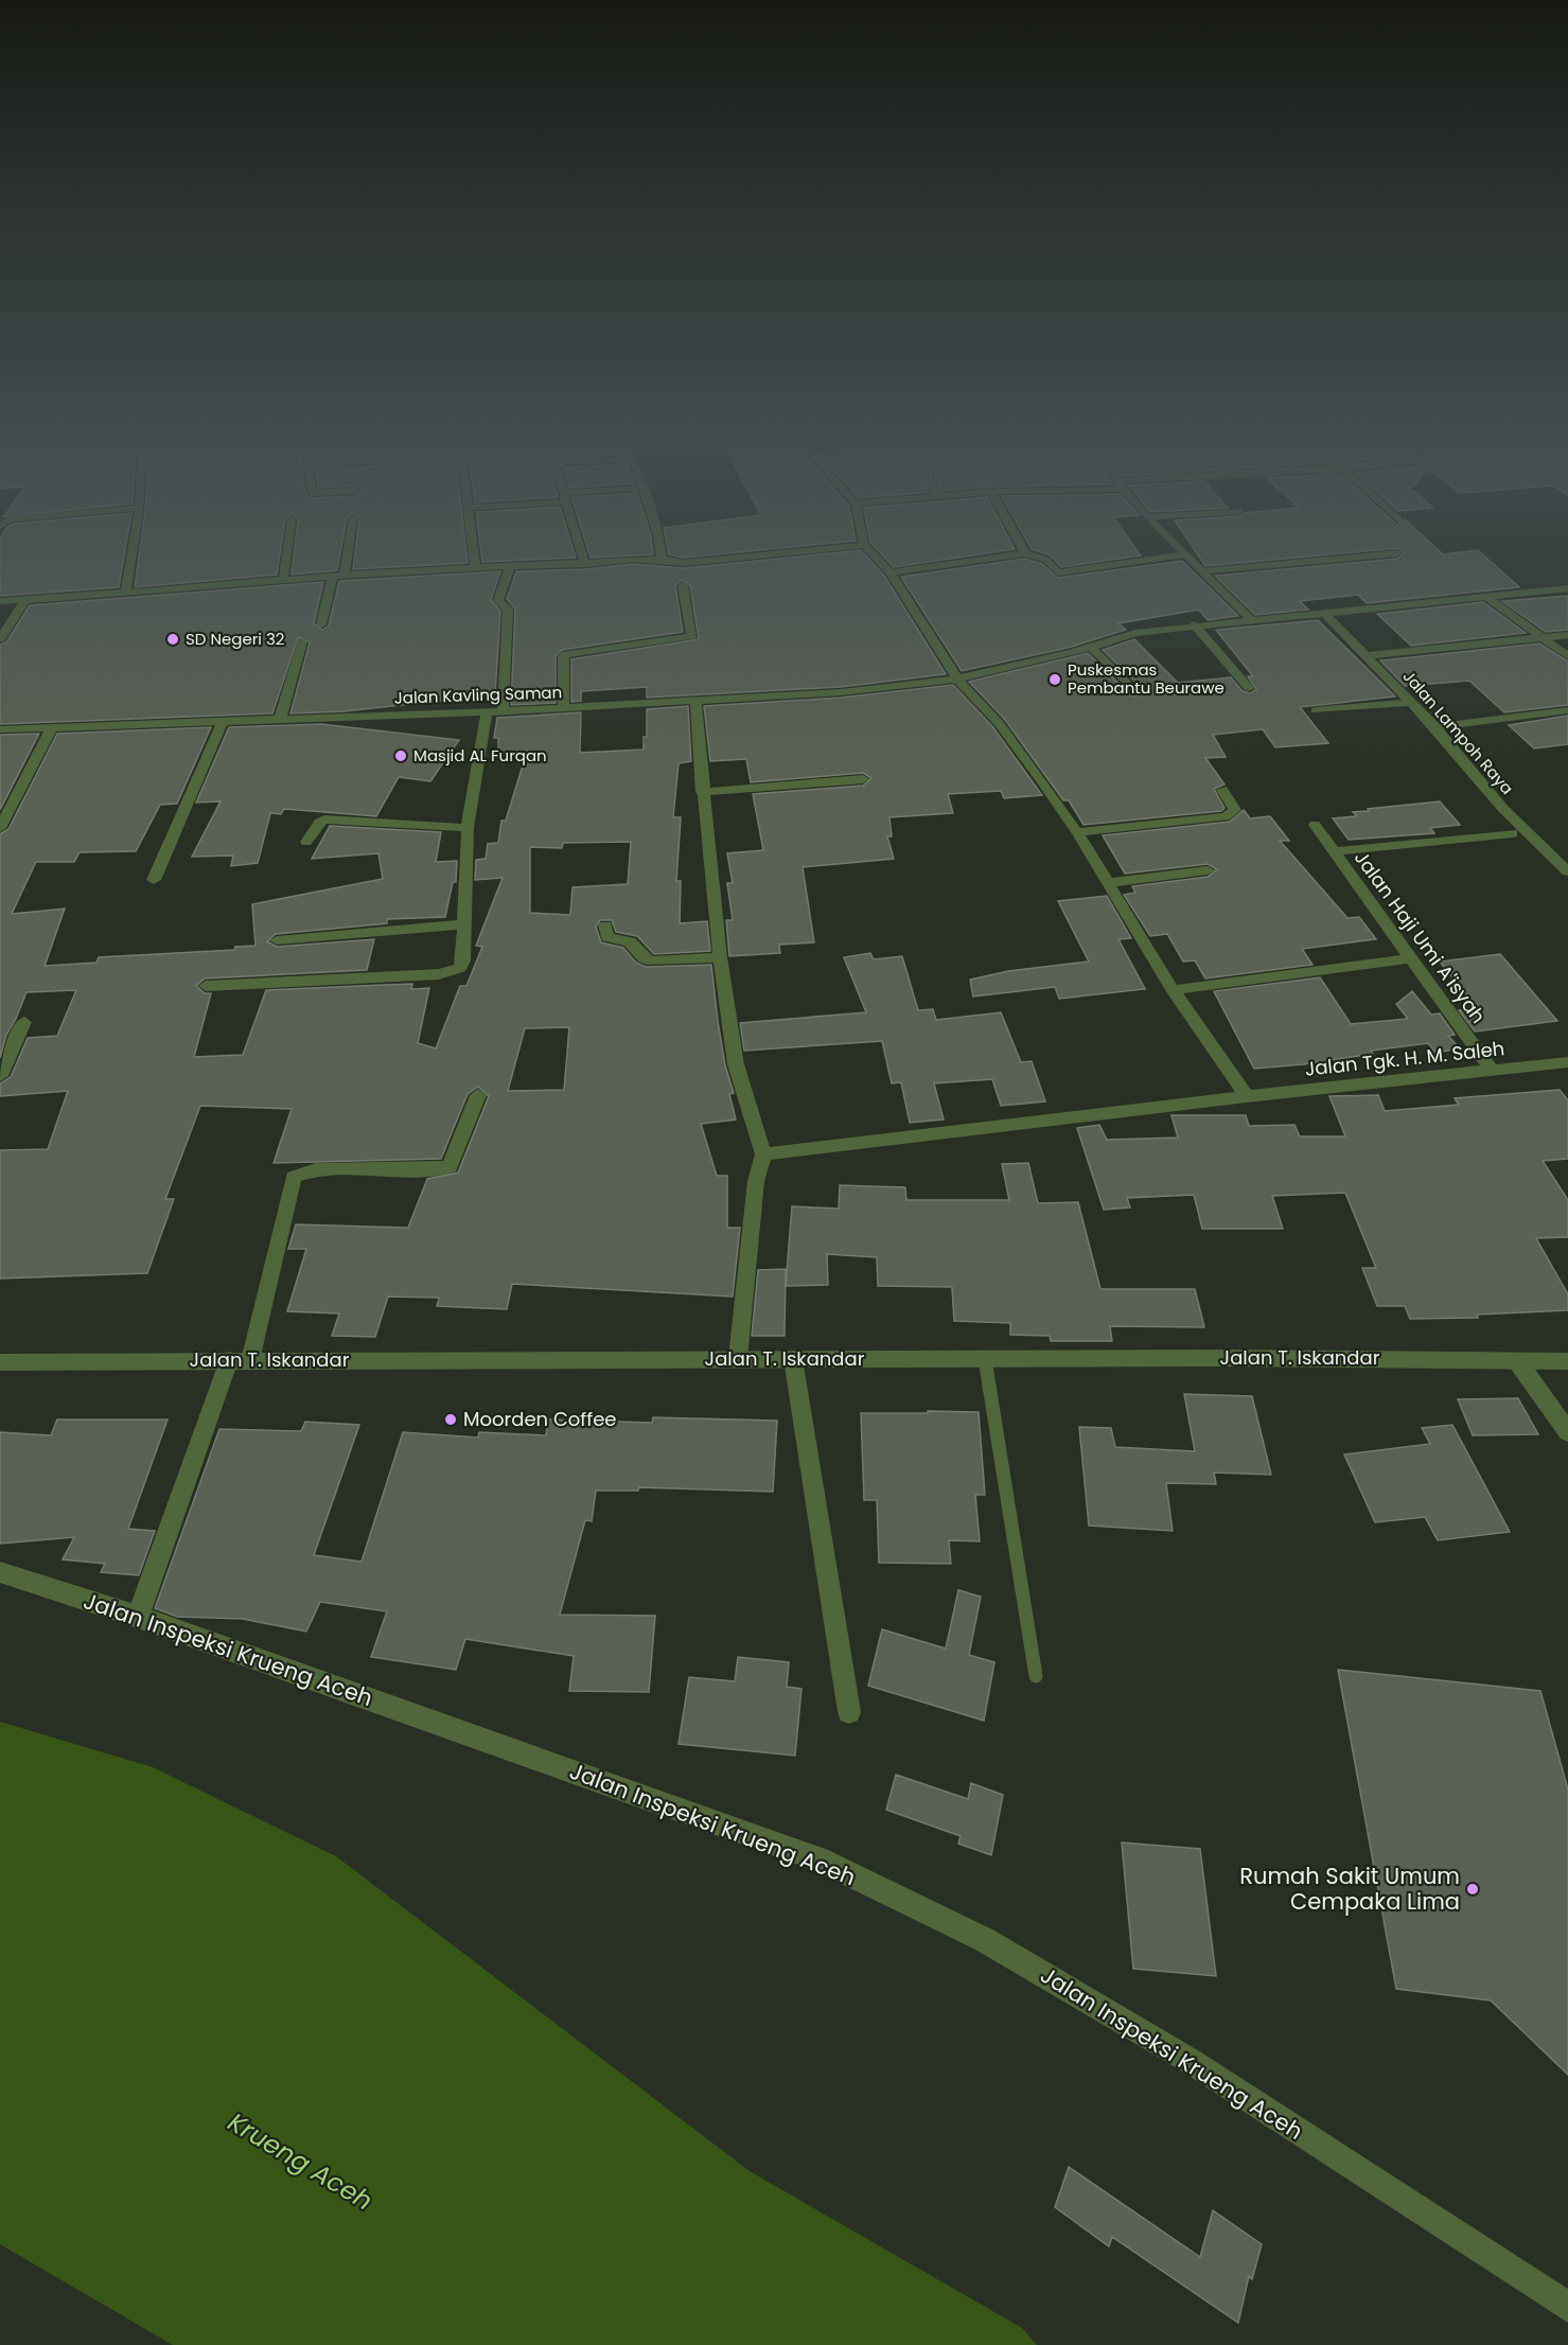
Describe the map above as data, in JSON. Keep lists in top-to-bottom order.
{
  "streets": {
    "street": [
      "Jalan Kavling Saman",
      "Jalan Lampoh Raya",
      "Jalan Haji Umi A'isyah",
      "Jalan Tgk. H. M. Saleh",
      "Jalan T. Iskandar",
      "Jalan Inspeksi Krueng Aceh"
    ]
  },
  "crossings": [
    ["Jalan Kavling Saman", "Jalan Lampoh Raya"],
    ["Jalan Haji Umi A'isyah", "Jalan Tgk. H. M. Saleh"]
  ],
  "water": ["Krueng Aceh"],
  "places": [
    "SD Negeri 32",
    "Puskesmas Pembantu Beurawe",
    "Masjid AL Furqan",
    "Moorden Coffee",
    "Rumah Sakit Umum Cempaka Lima"
  ]
}
